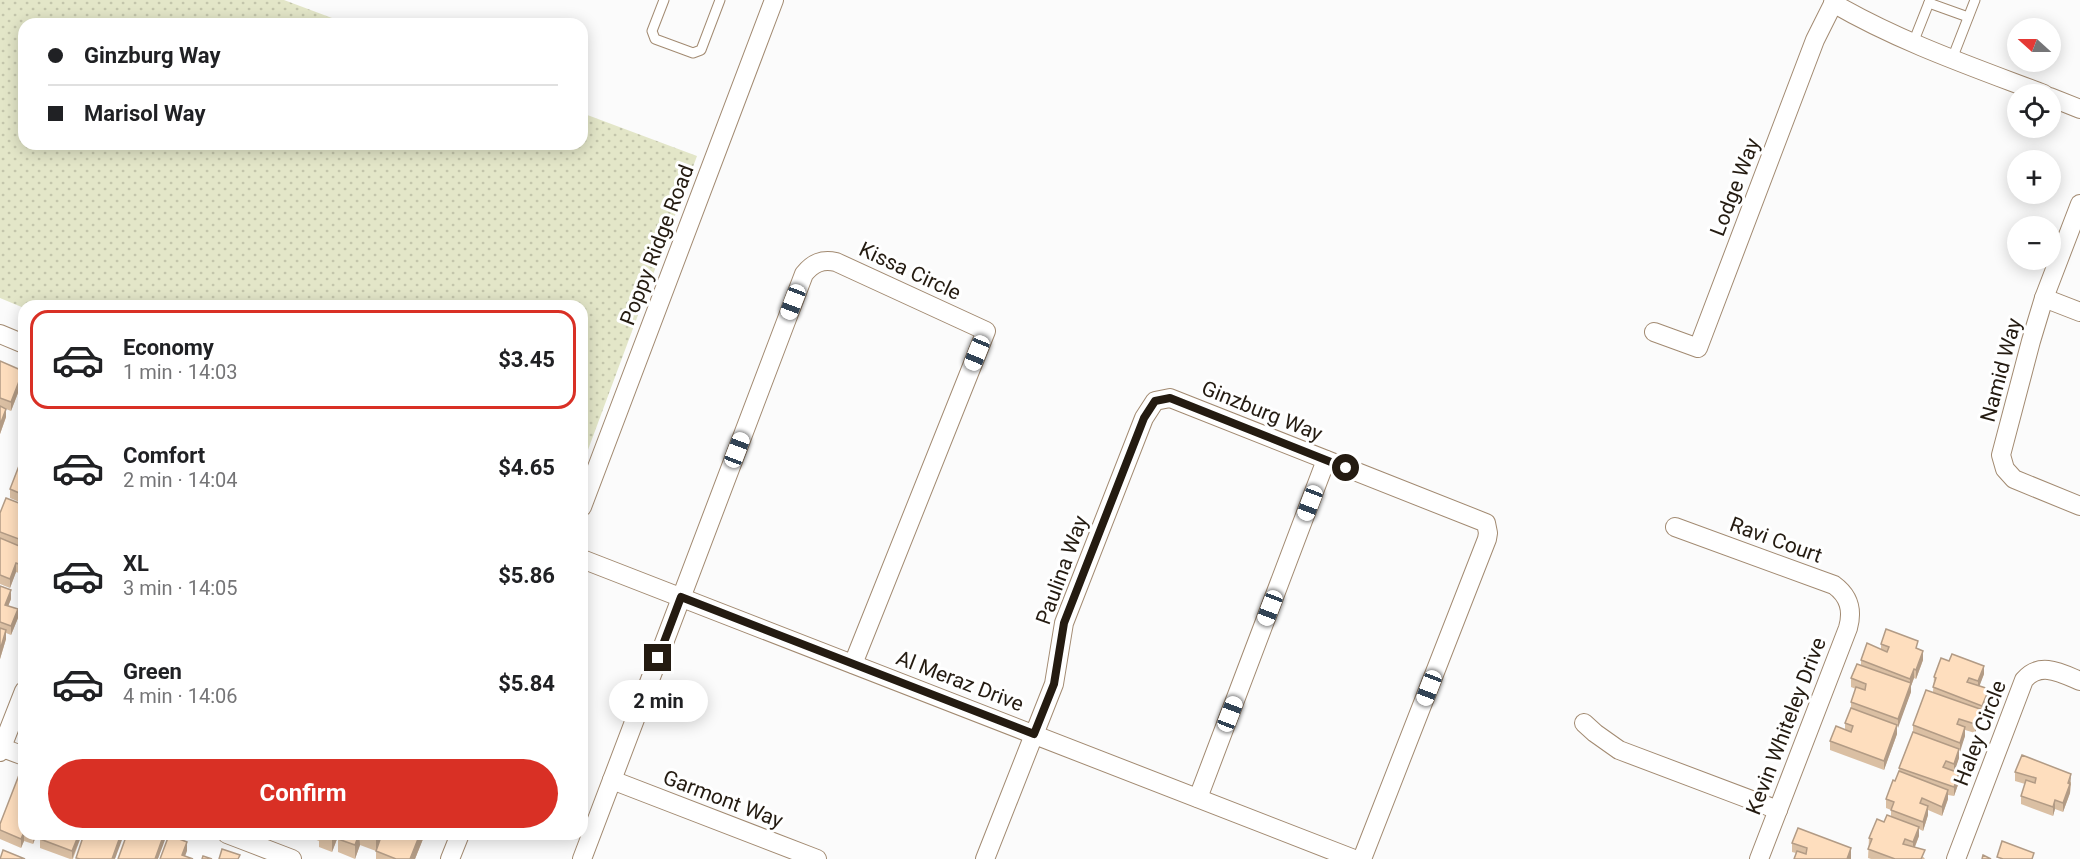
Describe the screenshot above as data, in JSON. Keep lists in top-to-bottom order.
{
  "streets": {
    "street": [
      "Lodge Way",
      "Poppy Ridge Road",
      "Kissa Circle",
      "Namid Way",
      "Ginzburg Way",
      "Ravi Court",
      "Paulina Way",
      "Al Meraz Drive",
      "Kevin Whiteley Drive",
      "Haley Circle",
      "Garmont Way"
    ]
  },
  "crossings": [
    ["Kissa Circle", "Al Meraz Drive"],
    ["Ginzburg Way", "Paulina Way"],
    ["Ravi Court", "Kevin Whiteley Drive"],
    ["Paulina Way", "Al Meraz Drive"]
  ],
  "north": "left",
  "page": {
    "map_buttons": ["+", "−"],
    "banner": ["Ginzburg Way", "Marisol Way"],
    "list": [
      {
        "name": "Economy",
        "note": "1 min · 14:03",
        "value": "$3.45"
      },
      {
        "name": "Comfort",
        "note": "2 min · 14:04",
        "value": "$4.65"
      },
      {
        "name": "XL",
        "note": "3 min · 14:05",
        "value": "$5.86"
      },
      {
        "name": "Green",
        "note": "4 min · 14:06",
        "value": "$5.84"
      }
    ],
    "bubble": "2 min",
    "buttons": "Confirm"
  }
}
